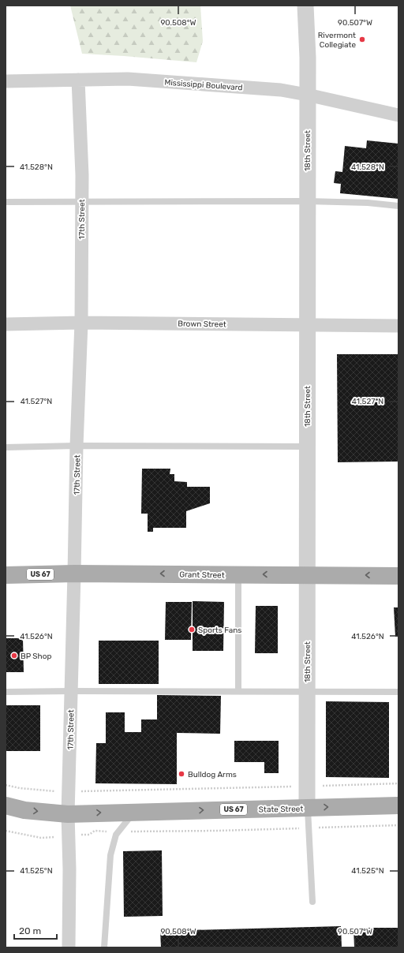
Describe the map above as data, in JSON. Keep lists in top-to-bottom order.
{
  "streets": {
    "main road": ["US 67", "Grant Street", "State Street"],
    "street": [
      "Mississippi Boulevard",
      "18th Street",
      "17th Street",
      "Brown Street"
    ]
  },
  "crossings": [
    ["Mississippi Boulevard", "18th Street"],
    ["Mississippi Boulevard", "17th Street"],
    ["18th Street", "Brown Street"],
    ["18th Street", "Grant Street"],
    ["18th Street", "State Street"],
    ["17th Street", "Brown Street"],
    ["17th Street", "US 67"],
    ["17th Street", "Grant Street"],
    ["17th Street", "State Street"],
    ["US 67", "State Street"]
  ],
  "one_way": ["Grant Street", "State Street"],
  "places": [
    "Rivermont Collegiate",
    "Sports Fans",
    "BP Shop",
    "Bulldog Arms"
  ],
  "scale_bar": "20 m",
  "coordinates": [
    "90.508°W",
    "90.507°W",
    "41.528°N",
    "41.527°N",
    "41.526°N",
    "41.525°N"
  ]
}
